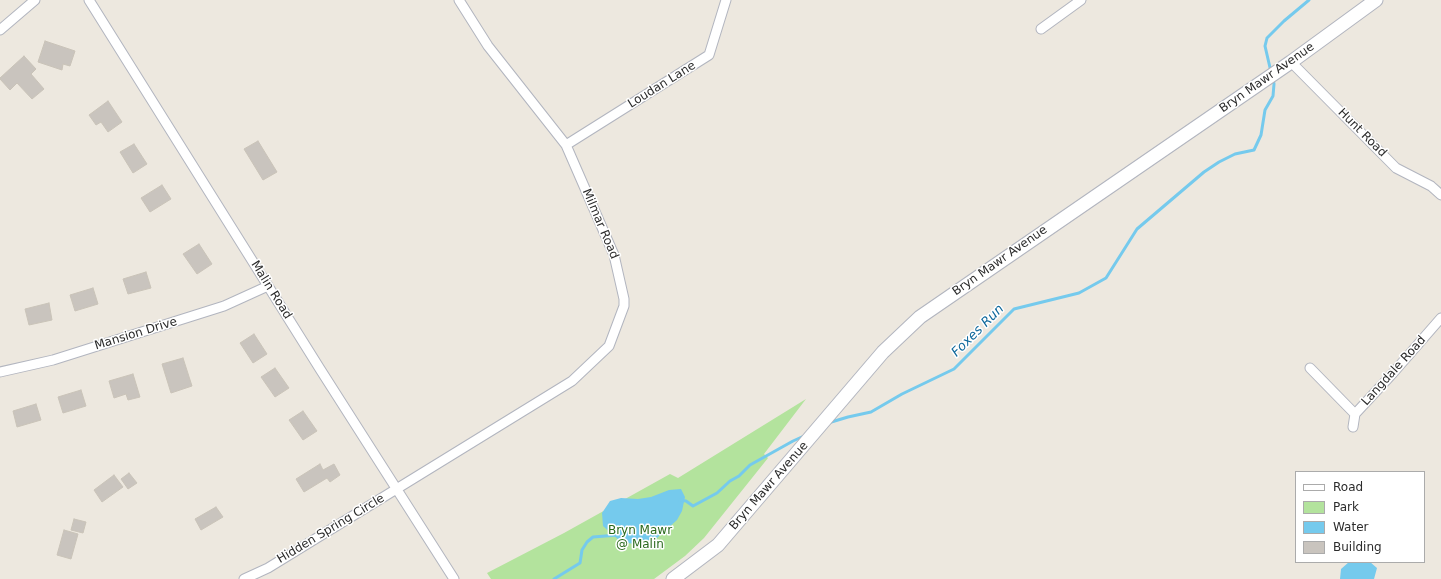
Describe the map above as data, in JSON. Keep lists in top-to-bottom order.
{
  "streets": {
    "main road": ["Bryn Mawr Avenue"],
    "street": [
      "Loudan Lane",
      "Hunt Road",
      "Milmar Road",
      "Malin Road",
      "Mansion Drive",
      "Langdale Road",
      "Hidden Spring Circle"
    ]
  },
  "crossings": [
    ["Bryn Mawr Avenue", "Hunt Road"],
    ["Loudan Lane", "Milmar Road"],
    ["Milmar Road", "Malin Road"],
    ["Milmar Road", "Hidden Spring Circle"],
    ["Malin Road", "Mansion Drive"],
    ["Malin Road", "Hidden Spring Circle"]
  ],
  "water": ["Foxes Run"],
  "parks": ["Bryn Mawr @ Malin"],
  "legend": [
    "Road",
    "Park",
    "Water",
    "Building"
  ]
}
